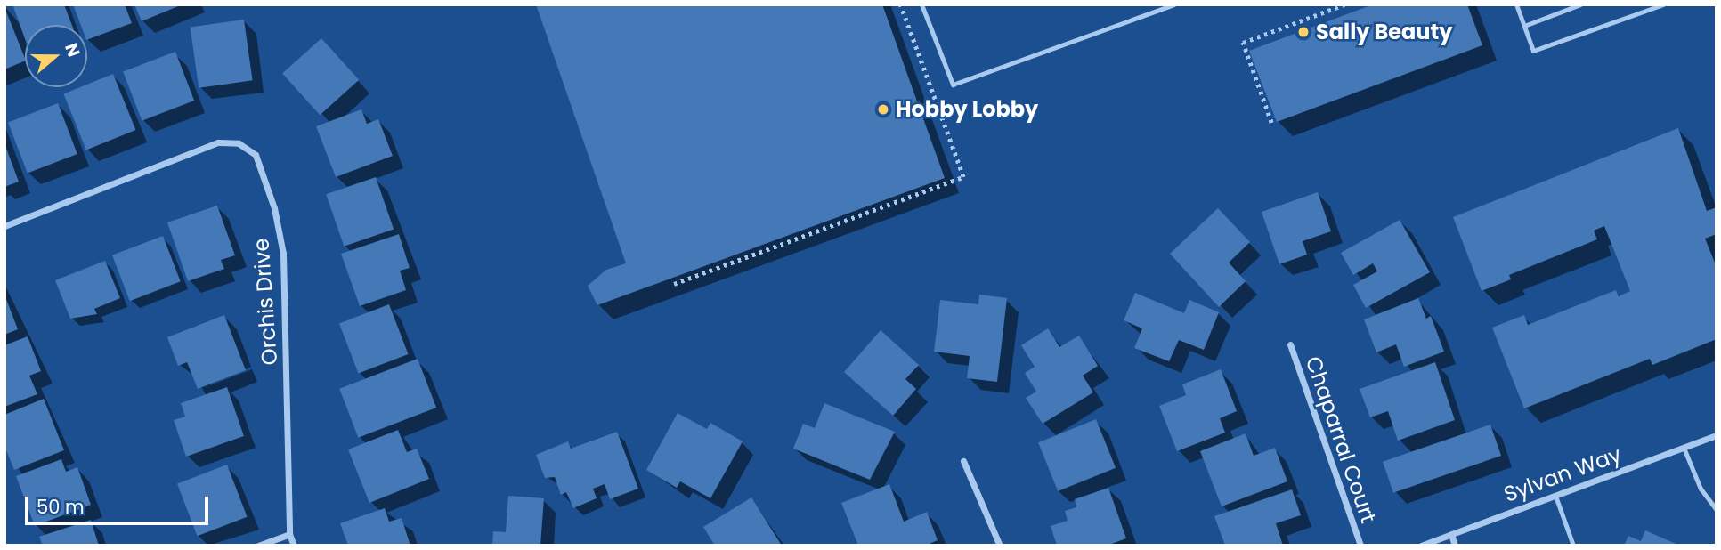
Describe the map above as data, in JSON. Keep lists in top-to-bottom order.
{
  "streets": {
    "street": ["Orchis Drive", "Chaparral Court", "Sylvan Way"]
  },
  "places": ["Sally Beauty", "Hobby Lobby"],
  "scale_bar": "50 m",
  "north": "right"
}
